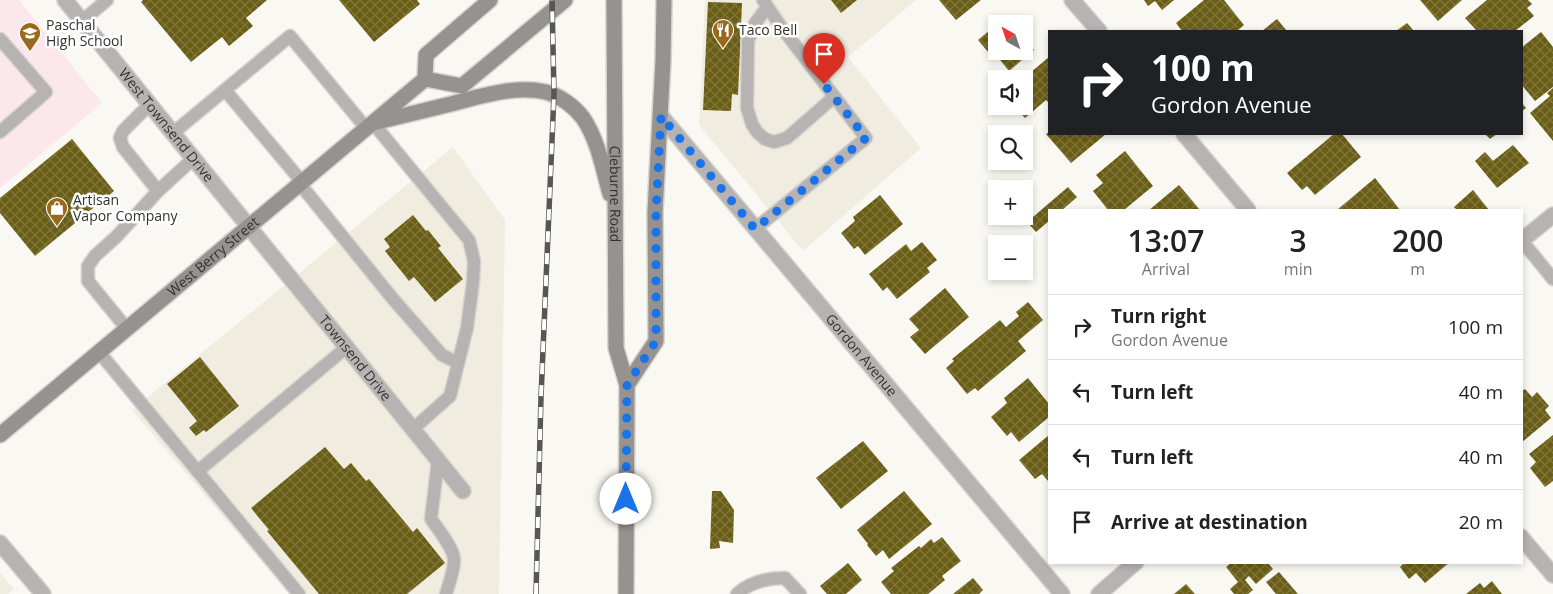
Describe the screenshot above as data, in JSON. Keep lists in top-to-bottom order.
{
  "streets": {
    "main road": ["Cleburne Road", "West Berry Street"],
    "street": ["West Townsend Drive", "Gordon Avenue", "Townsend Drive"]
  },
  "crossings": [
    ["West Townsend Drive", "West Berry Street"],
    ["West Townsend Drive", "Townsend Drive"],
    ["West Berry Street", "Townsend Drive"]
  ],
  "places": {
    "restaurant": ["Taco Bell"],
    "school or university": ["Paschal High School"],
    "shop": ["Artisan Vapor Company"]
  },
  "north": "top left",
  "page": {
    "map_buttons": ["+", "−"],
    "turn": ["100 m", "Gordon Avenue"],
    "eta": [
      "13:07",
      "Arrival",
      "3",
      "min",
      "200",
      "m"
    ],
    "list": [
      {
        "name": "Turn right",
        "note": "Gordon Avenue",
        "value": "100 m"
      },
      {
        "name": "Turn left",
        "value": "40 m"
      },
      {
        "name": "Turn left",
        "value": "40 m"
      },
      {
        "name": "Arrive at destination",
        "value": "20 m"
      }
    ]
  }
}
